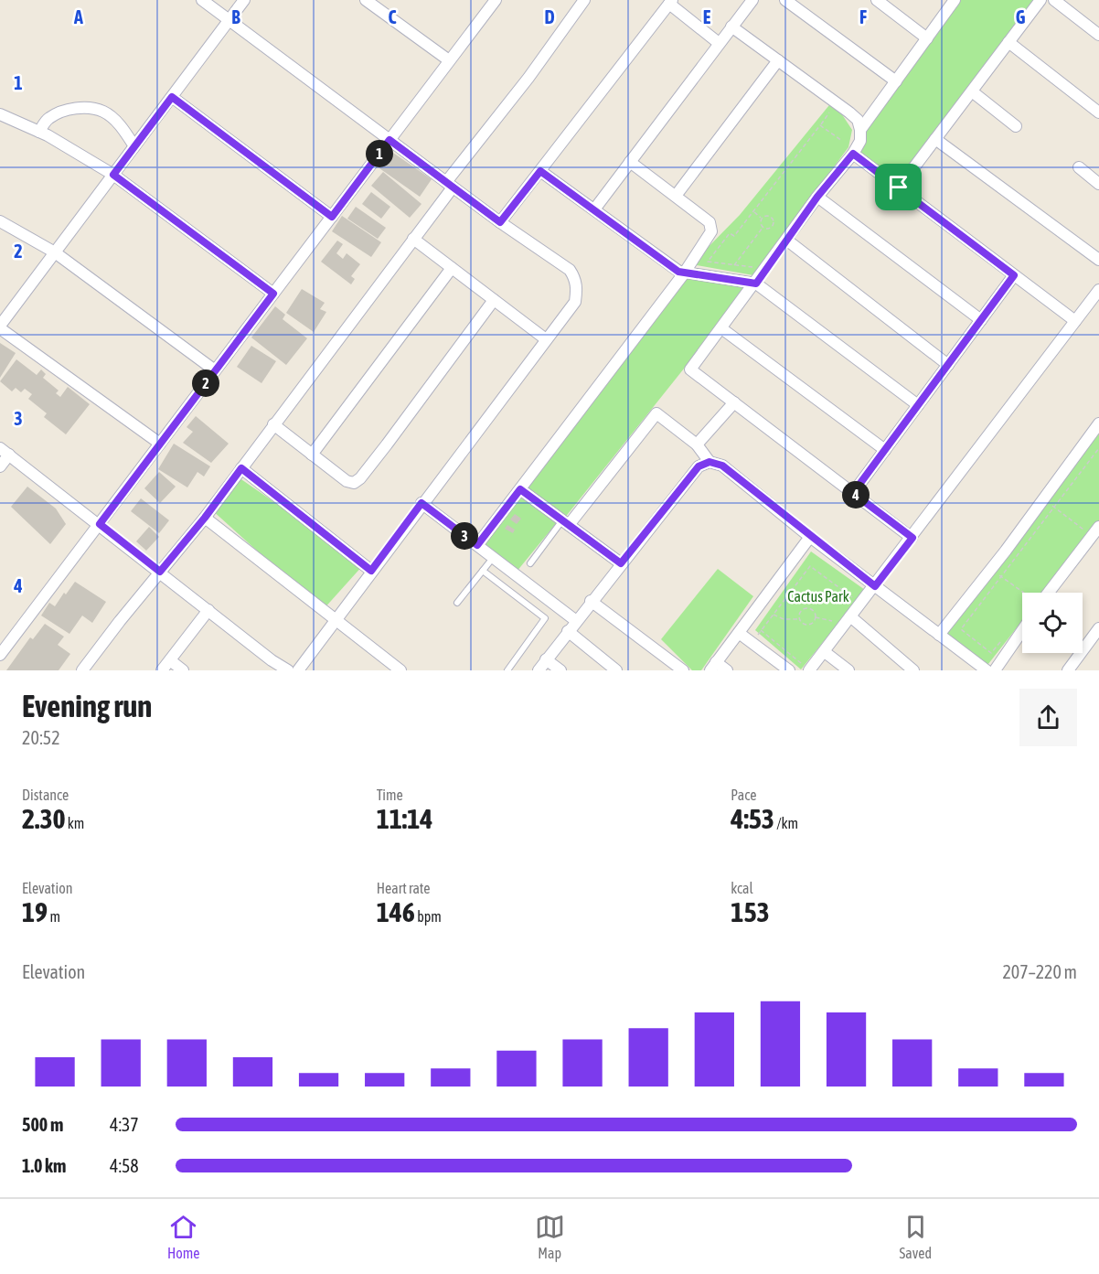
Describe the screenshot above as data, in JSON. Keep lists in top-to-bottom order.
{
  "parks": ["Cactus Park"],
  "page": {
    "pins": [
      "1",
      "2",
      "4",
      "3"
    ],
    "heading": ["Evening run", "20:52"],
    "stats": [
      ["Distance", "2.30 km"],
      ["Time", "11:14"],
      ["Pace", "4:53 /km"],
      ["Elevation", "19 m"],
      ["Heart rate", "146 bpm"],
      ["kcal", "153"]
    ],
    "chart": ["Elevation", "207–220 m"],
    "list": [
      {
        "name": "500 m",
        "note": "4:37"
      },
      {
        "name": "1.0 km",
        "note": "4:58"
      }
    ],
    "tabs": ["Home", "Map", "Saved"]
  },
  "grid": {
    "columns": [
      "A",
      "B",
      "C",
      "D",
      "E",
      "F",
      "G"
    ],
    "rows": [
      "1",
      "2",
      "3",
      "4"
    ]
  }
}
